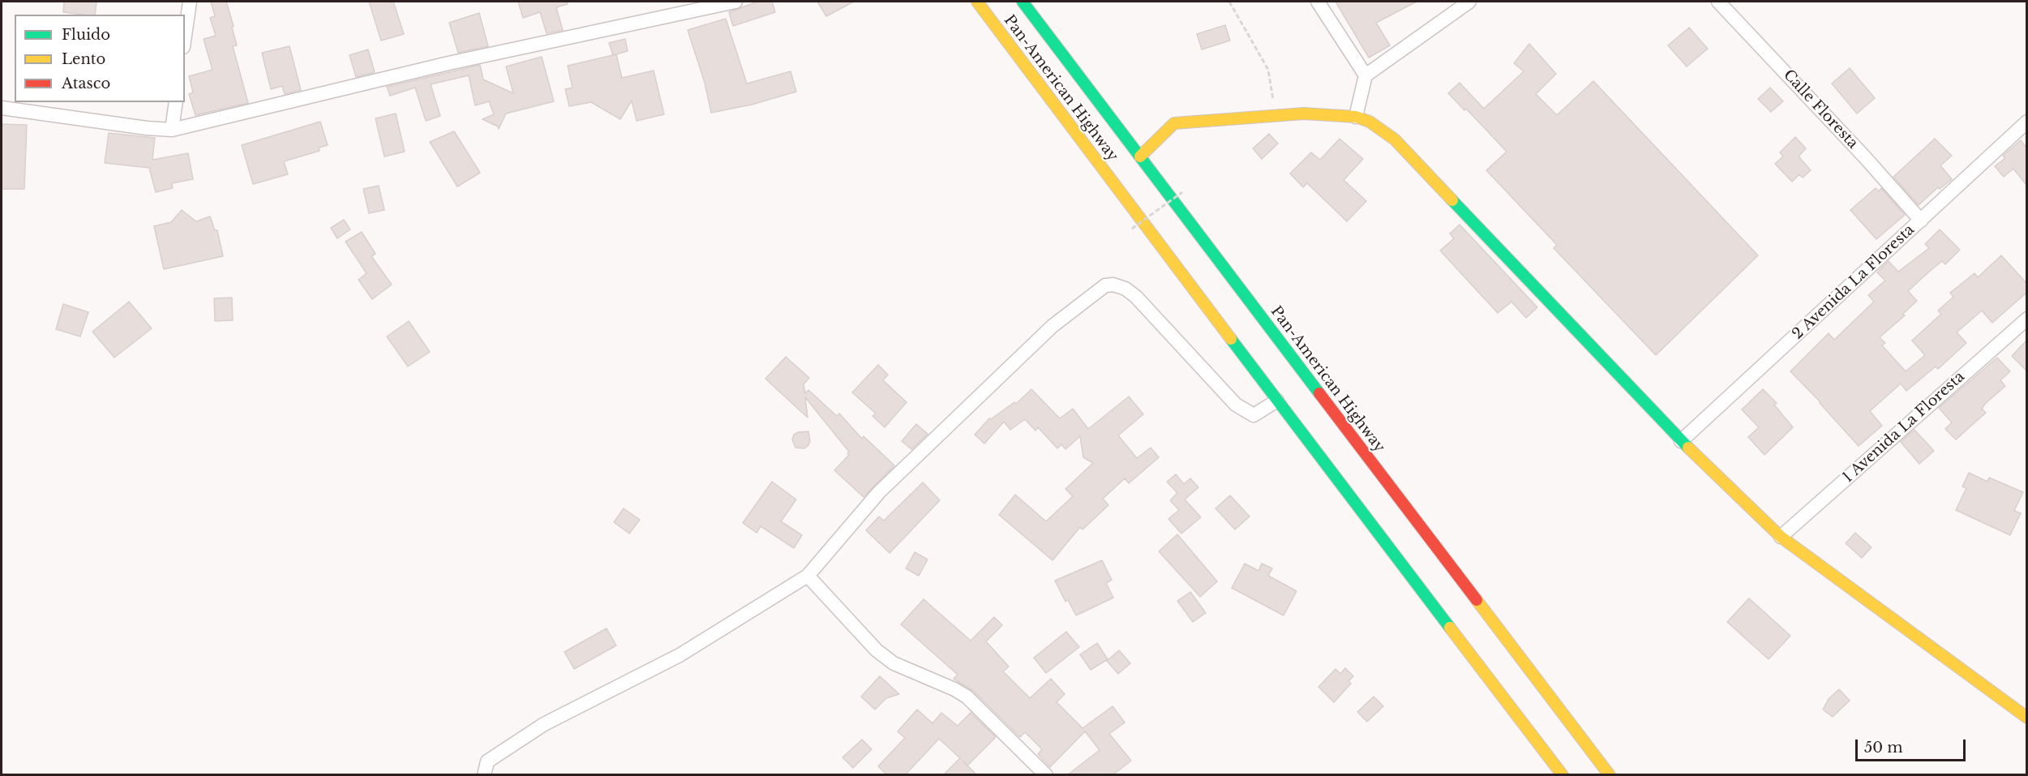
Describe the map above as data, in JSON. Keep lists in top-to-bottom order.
{
  "streets": {
    "main road": ["Pan-American Highway"],
    "street": ["Calle Floresta", "2 Avenida La Floresta", "1 Avenida La Floresta"]
  },
  "crossings": [
    ["Calle Floresta", "2 Avenida La Floresta"]
  ],
  "legend": ["Fluido", "Lento", "Atasco"],
  "scale_bar": "50 m"
}
